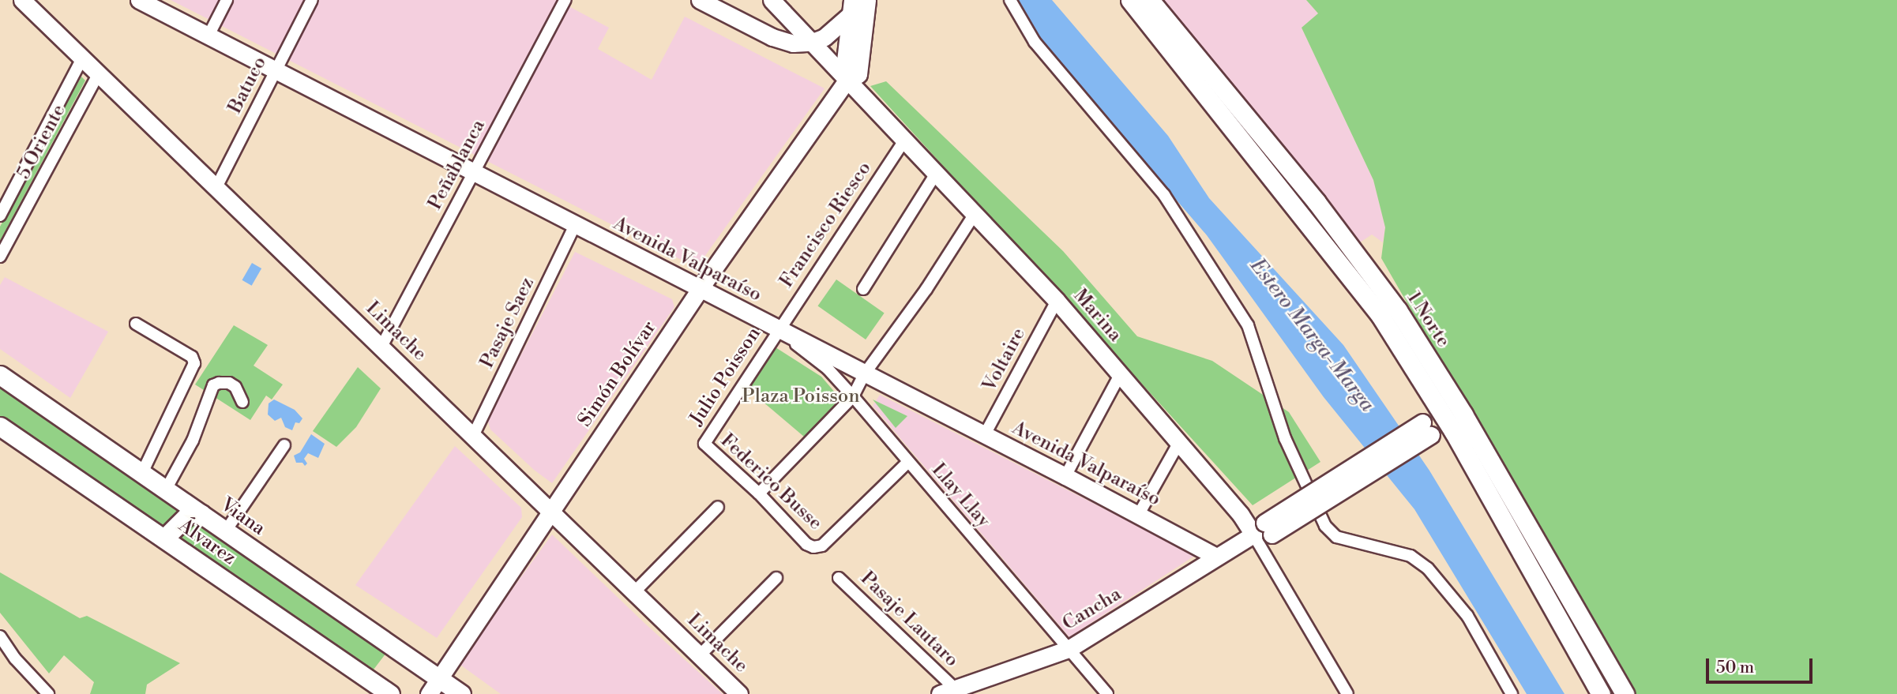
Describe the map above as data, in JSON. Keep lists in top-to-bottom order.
{
  "streets": {
    "main road": [
      "Avenida Valparaíso",
      "Marina",
      "1 Norte",
      "Limache",
      "Simón Bolívar",
      "Viana",
      "Álvarez",
      "Cancha"
    ],
    "street": [
      "Batuco",
      "5 Oriente",
      "Peñablanca",
      "Francisco Riesco",
      "Pasaje Saez",
      "Voltaire",
      "Julio Poisson",
      "Federico Busse",
      "Llay Llay",
      "Pasaje Lautaro"
    ]
  },
  "crossings": [
    ["Batuco", "Avenida Valparaíso"],
    ["Batuco", "Limache"],
    ["5 Oriente", "Limache"],
    ["Peñablanca", "Avenida Valparaíso"],
    ["Peñablanca", "Limache"],
    ["Francisco Riesco", "Avenida Valparaíso"],
    ["Francisco Riesco", "Marina"],
    ["Francisco Riesco", "Julio Poisson"],
    ["Francisco Riesco", "Llay Llay"],
    ["Avenida Valparaíso", "Pasaje Saez"],
    ["Avenida Valparaíso", "Voltaire"],
    ["Avenida Valparaíso", "Simón Bolívar"],
    ["Avenida Valparaíso", "Julio Poisson"],
    ["Avenida Valparaíso", "Llay Llay"],
    ["Avenida Valparaíso", "Cancha"],
    ["Marina", "Voltaire"],
    ["Marina", "Simón Bolívar"],
    ["Marina", "Cancha"],
    ["Pasaje Saez", "Limache"],
    ["Limache", "Simón Bolívar"],
    ["Simón Bolívar", "Viana"],
    ["Julio Poisson", "Federico Busse"],
    ["Julio Poisson", "Llay Llay"],
    ["Federico Busse", "Llay Llay"],
    ["Llay Llay", "Cancha"],
    ["Cancha", "Pasaje Lautaro"]
  ],
  "water": ["Estero Marga-Marga"],
  "parks": ["Plaza Poisson"],
  "scale_bar": "50 m"
}
